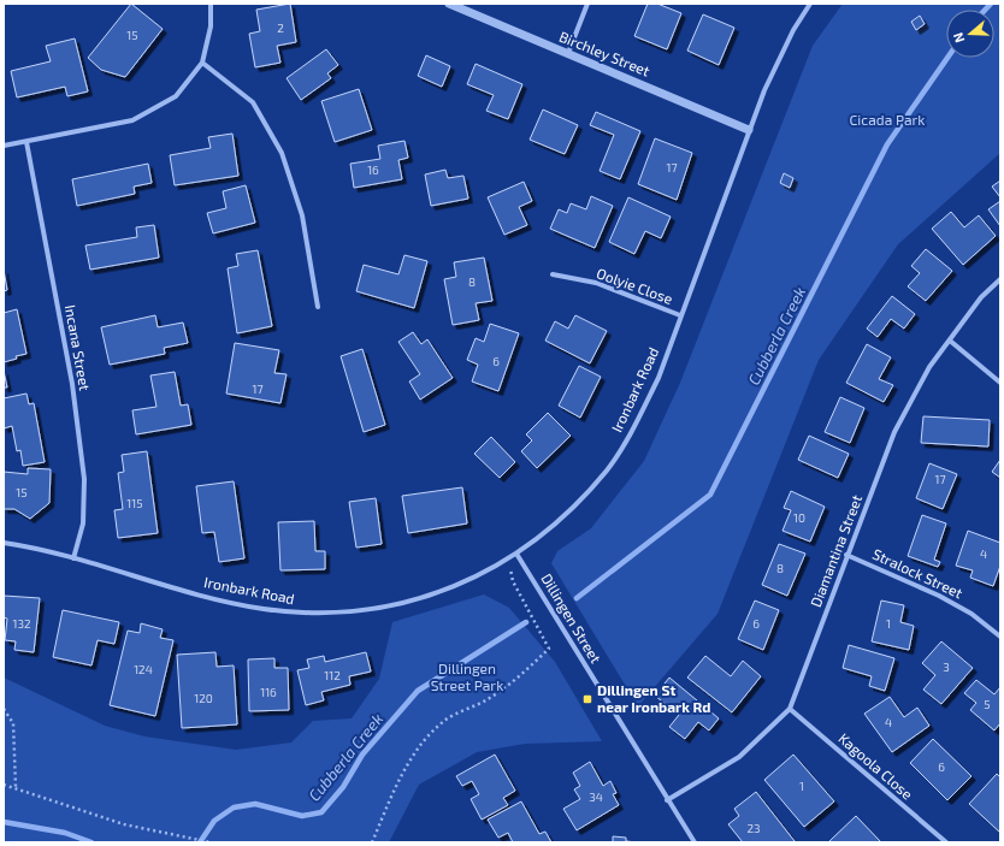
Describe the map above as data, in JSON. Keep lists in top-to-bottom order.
{
  "streets": {
    "street": [
      "Birchley Street",
      "Oolyie Close",
      "Incana Street",
      "Ironbark Road",
      "Diamantina Street",
      "Stralock Street",
      "Dillingen Street",
      "Kagoola Close"
    ]
  },
  "crossings": [
    ["Birchley Street", "Ironbark Road"],
    ["Oolyie Close", "Ironbark Road"],
    ["Incana Street", "Ironbark Road"],
    ["Ironbark Road", "Dillingen Street"],
    ["Diamantina Street", "Stralock Street"],
    ["Diamantina Street", "Dillingen Street"],
    ["Diamantina Street", "Kagoola Close"]
  ],
  "water": ["Cubberla Creek"],
  "parks": ["Cicada Park", "Dillingen Street Park"],
  "places": {
    "transit": ["Dillingen St near Ironbark Rd"]
  },
  "house_numbers": [
    "2",
    "15",
    "17",
    "16",
    "8",
    "6",
    "17",
    "17",
    "15",
    "115",
    "10",
    "4",
    "8",
    "132",
    "6",
    "1",
    "3",
    "124",
    "112",
    "116",
    "120",
    "5",
    "4",
    "6",
    "1",
    "34",
    "23"
  ],
  "north": "left"
}
